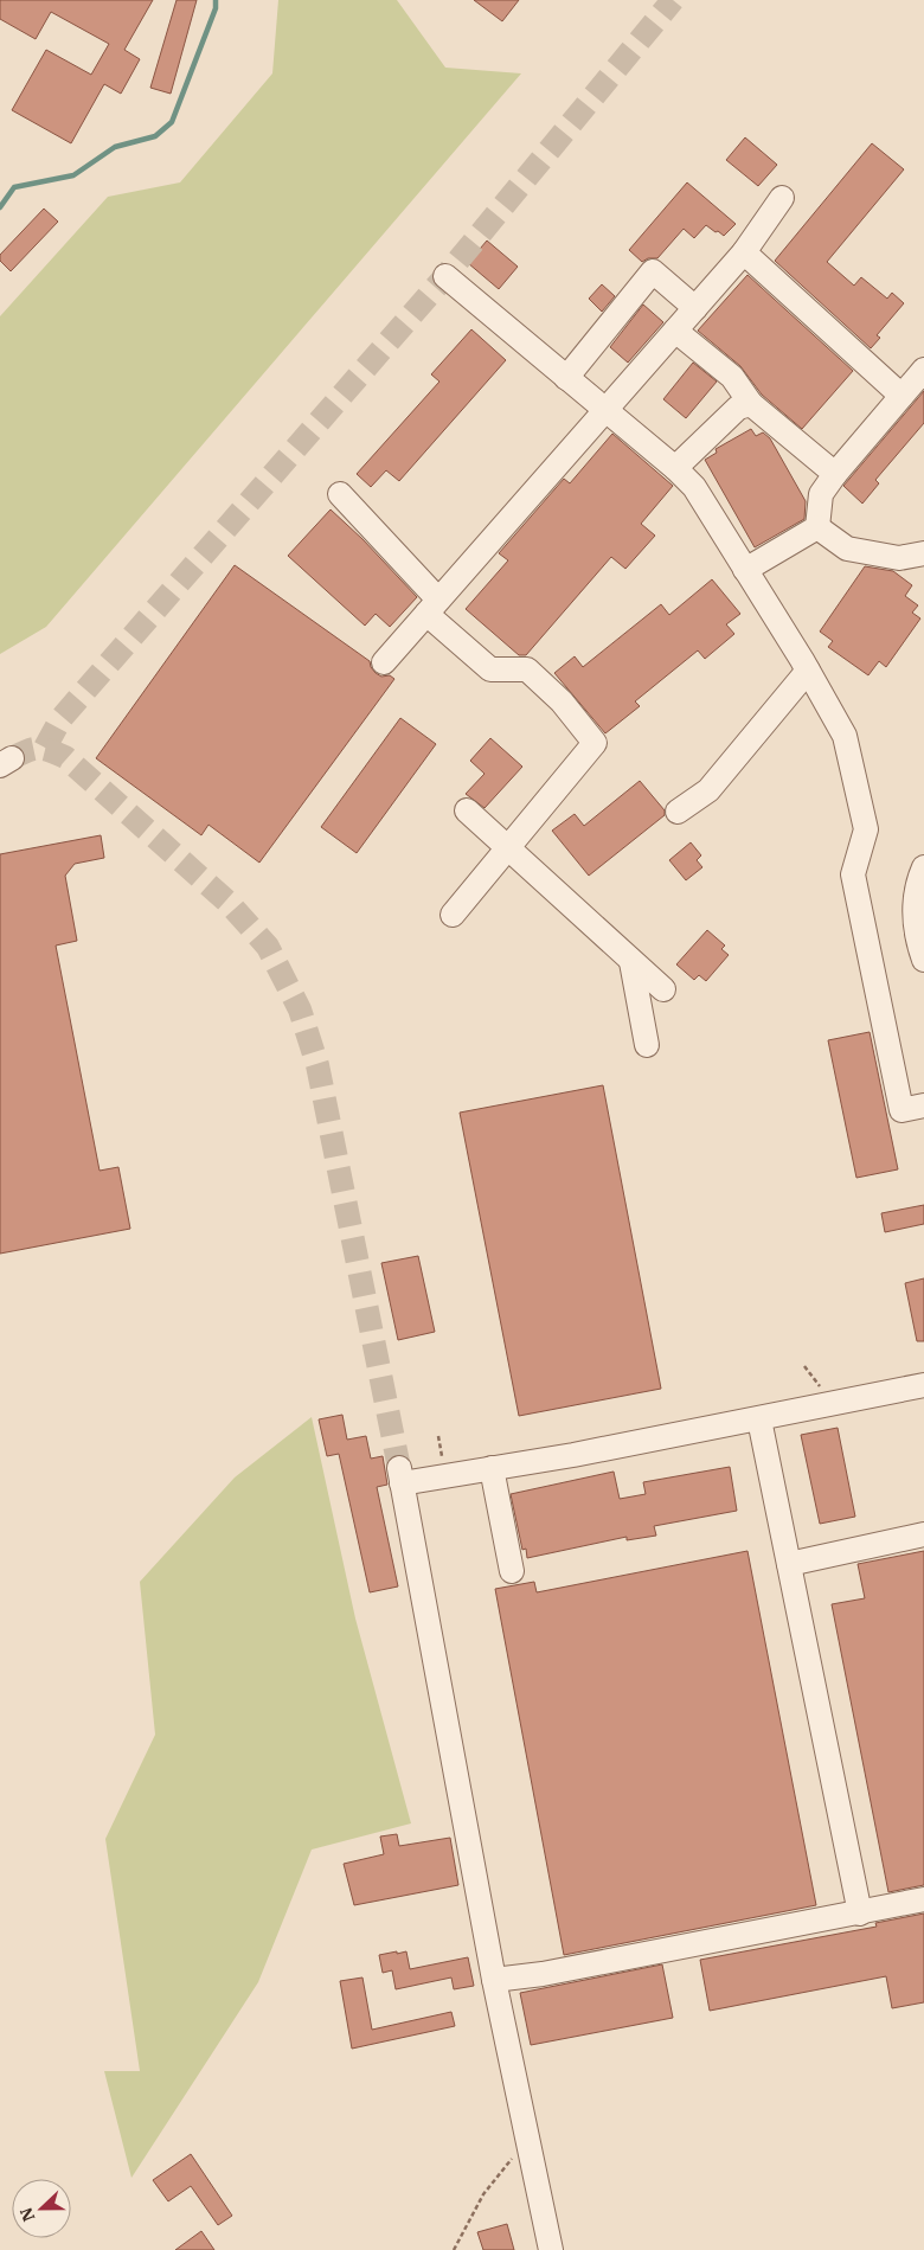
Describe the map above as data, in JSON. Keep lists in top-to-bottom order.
{
  "north": "left"
}
